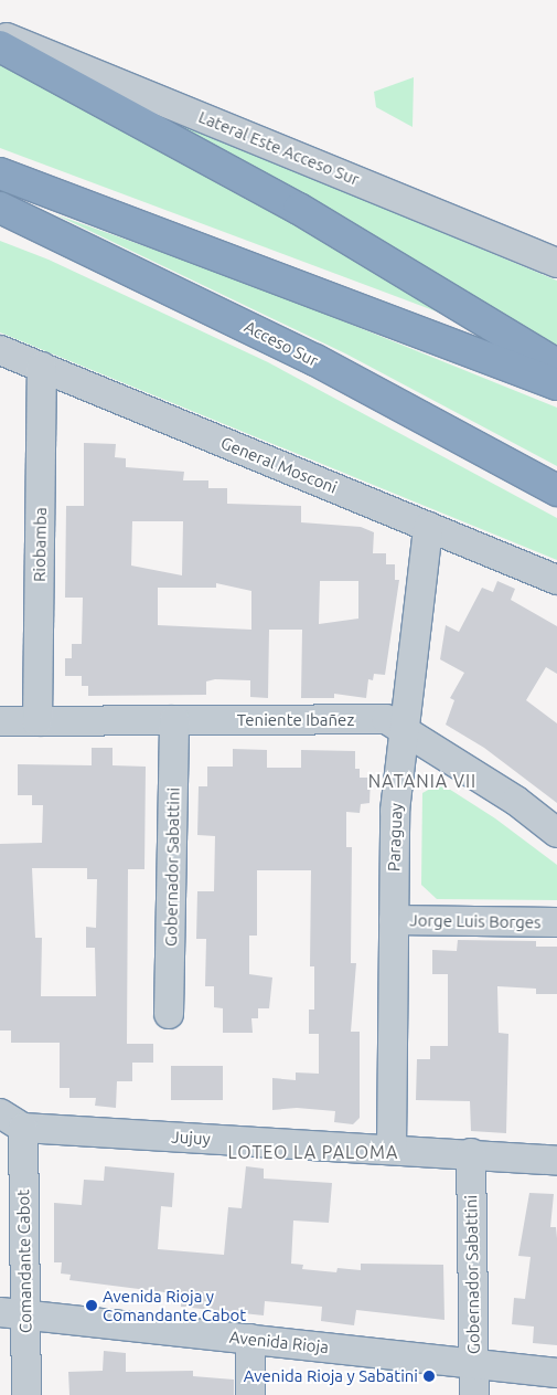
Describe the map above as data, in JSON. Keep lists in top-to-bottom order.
{
  "streets": {
    "highway": ["Acceso Sur"],
    "street": [
      "Lateral Este Acceso Sur",
      "General Mosconi",
      "Riobamba",
      "Teniente Ibañez",
      "Paraguay",
      "Gobernador Sabattini",
      "Jorge Luis Borges",
      "Jujuy",
      "Comandante Cabot",
      "Avenida Rioja"
    ]
  },
  "crossings": [
    ["General Mosconi", "Riobamba"],
    ["General Mosconi", "Paraguay"],
    ["Riobamba", "Teniente Ibañez"],
    ["Teniente Ibañez", "Paraguay"],
    ["Teniente Ibañez", "Gobernador Sabattini"],
    ["Paraguay", "Jorge Luis Borges"],
    ["Paraguay", "Jujuy"],
    ["Gobernador Sabattini", "Jujuy"],
    ["Gobernador Sabattini", "Avenida Rioja"],
    ["Jujuy", "Comandante Cabot"],
    ["Comandante Cabot", "Avenida Rioja"]
  ],
  "districts": ["NATANIA VII", "LOTEO LA PALOMA"],
  "places": ["Avenida Rioja y Comandante Cabot", "Avenida Rioja y Sabatini"]
}
